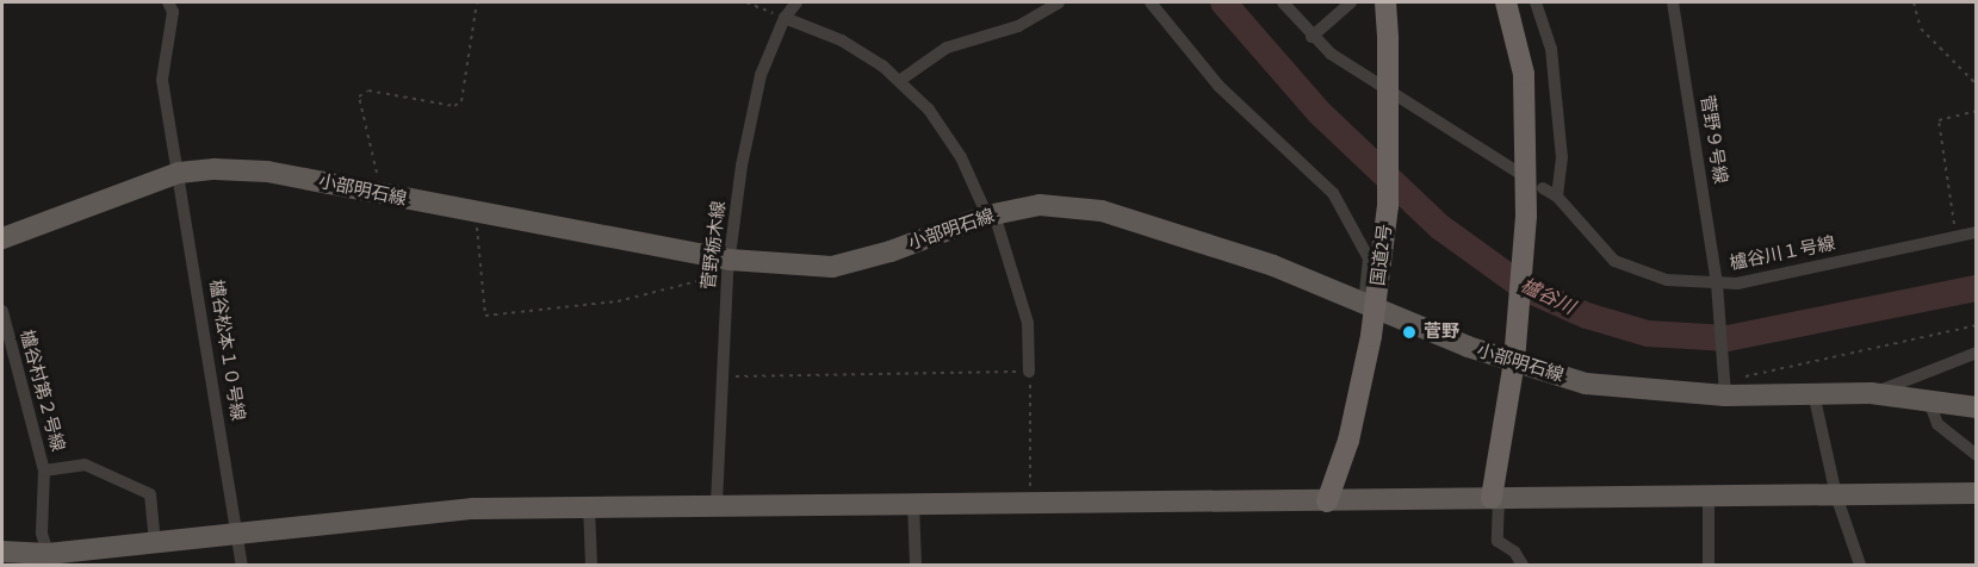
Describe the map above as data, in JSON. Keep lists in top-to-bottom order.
{
  "streets": {
    "highway": ["国道2号"],
    "main road": ["小部明石線"],
    "street": [
      "菅野９号線",
      "菅野栃木線",
      "櫨谷川１号線",
      "櫨谷松本１０号線",
      "櫨谷村第２号線"
    ]
  },
  "crossings": [
    ["菅野９号線", "小部明石線"],
    ["菅野９号線", "櫨谷川１号線"],
    ["小部明石線", "菅野栃木線"],
    ["小部明石線", "櫨谷松本１０号線"]
  ],
  "water": ["櫨谷川"],
  "places": ["菅野"]
}
